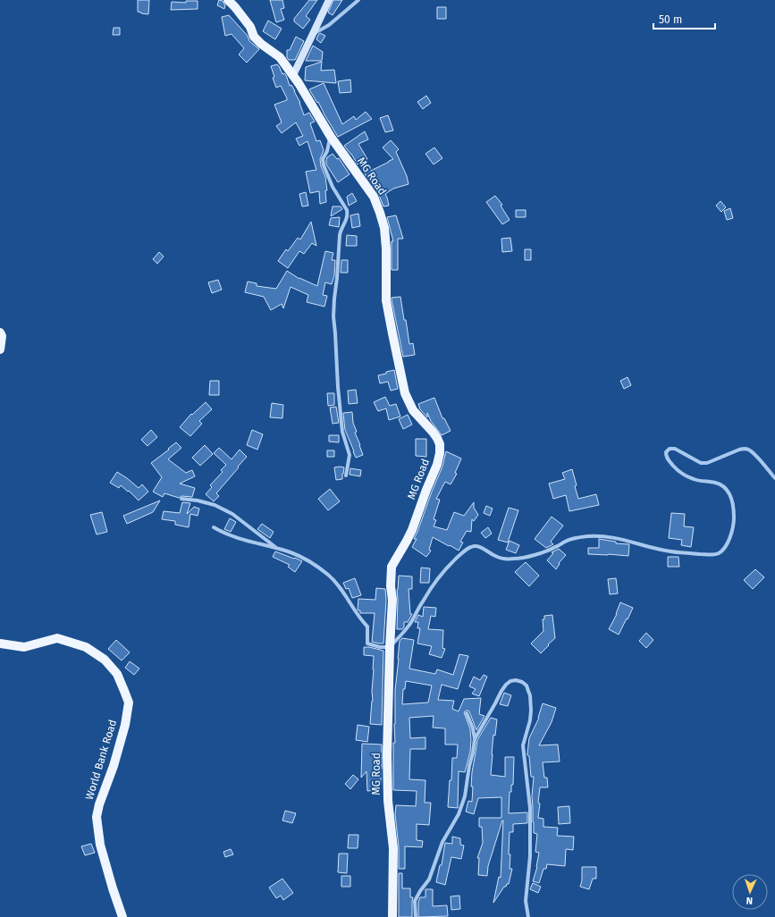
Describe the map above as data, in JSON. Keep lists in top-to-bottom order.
{
  "streets": {
    "main road": ["MG Road", "World Bank Road"]
  },
  "scale_bar": "50 m",
  "north": "bottom"
}
